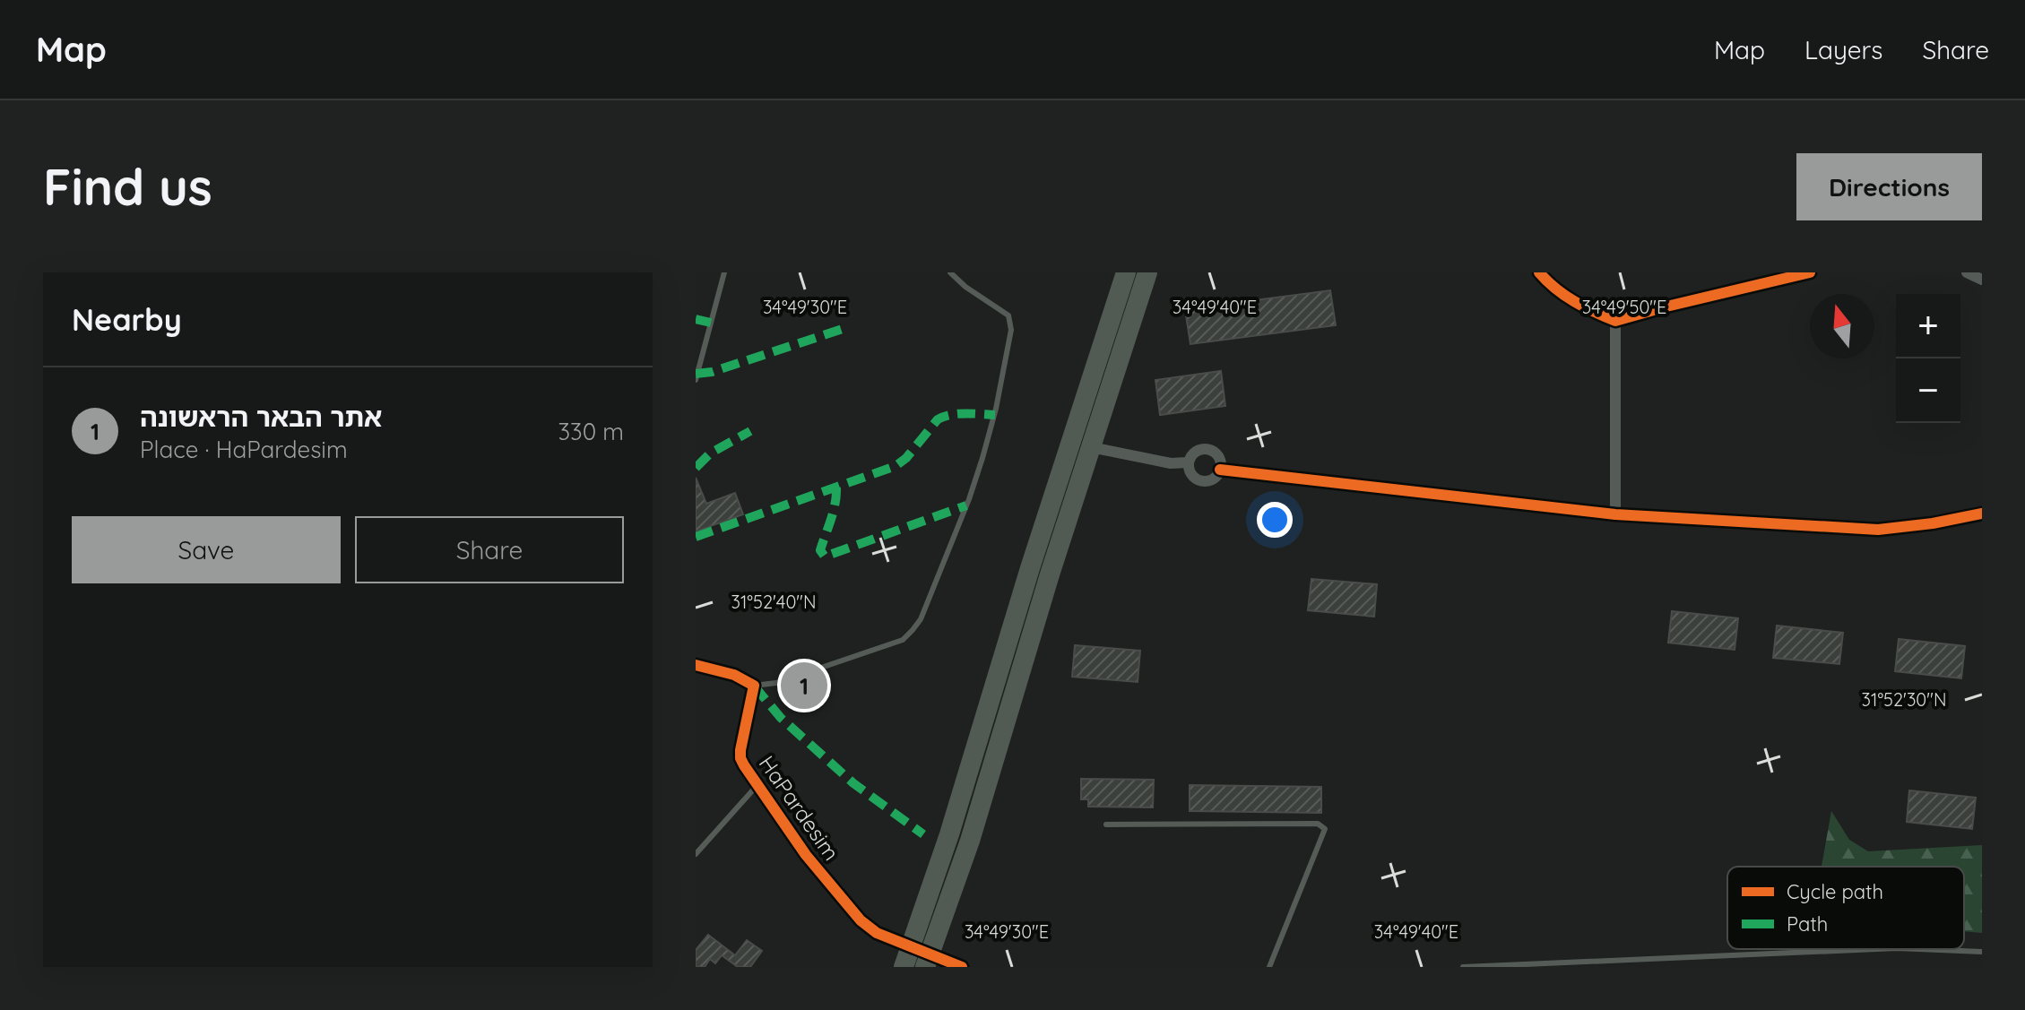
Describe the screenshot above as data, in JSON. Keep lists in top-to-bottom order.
{
  "streets": {
    "street": ["HaPardesim"]
  },
  "legend": ["Cycle path", "Path"],
  "north": "top",
  "page": {
    "header": "Map",
    "nav": ["Map", "Layers", "Share"],
    "buttons": [
      "Directions",
      ["Save", "Share"]
    ],
    "title": "Find us",
    "heading": "Nearby",
    "map_buttons": ["+", "−"],
    "list": [
      {
        "mark": "1",
        "name": "אתר הבאר הראשונה",
        "note": "Place · HaPardesim",
        "value": "330 m"
      }
    ],
    "pins": "1"
  },
  "coordinates": [
    "34°49'30\"E",
    "34°49'40\"E",
    "34°49'50\"E",
    "31°52'40\"N",
    "31°52'30\"N"
  ]
}
